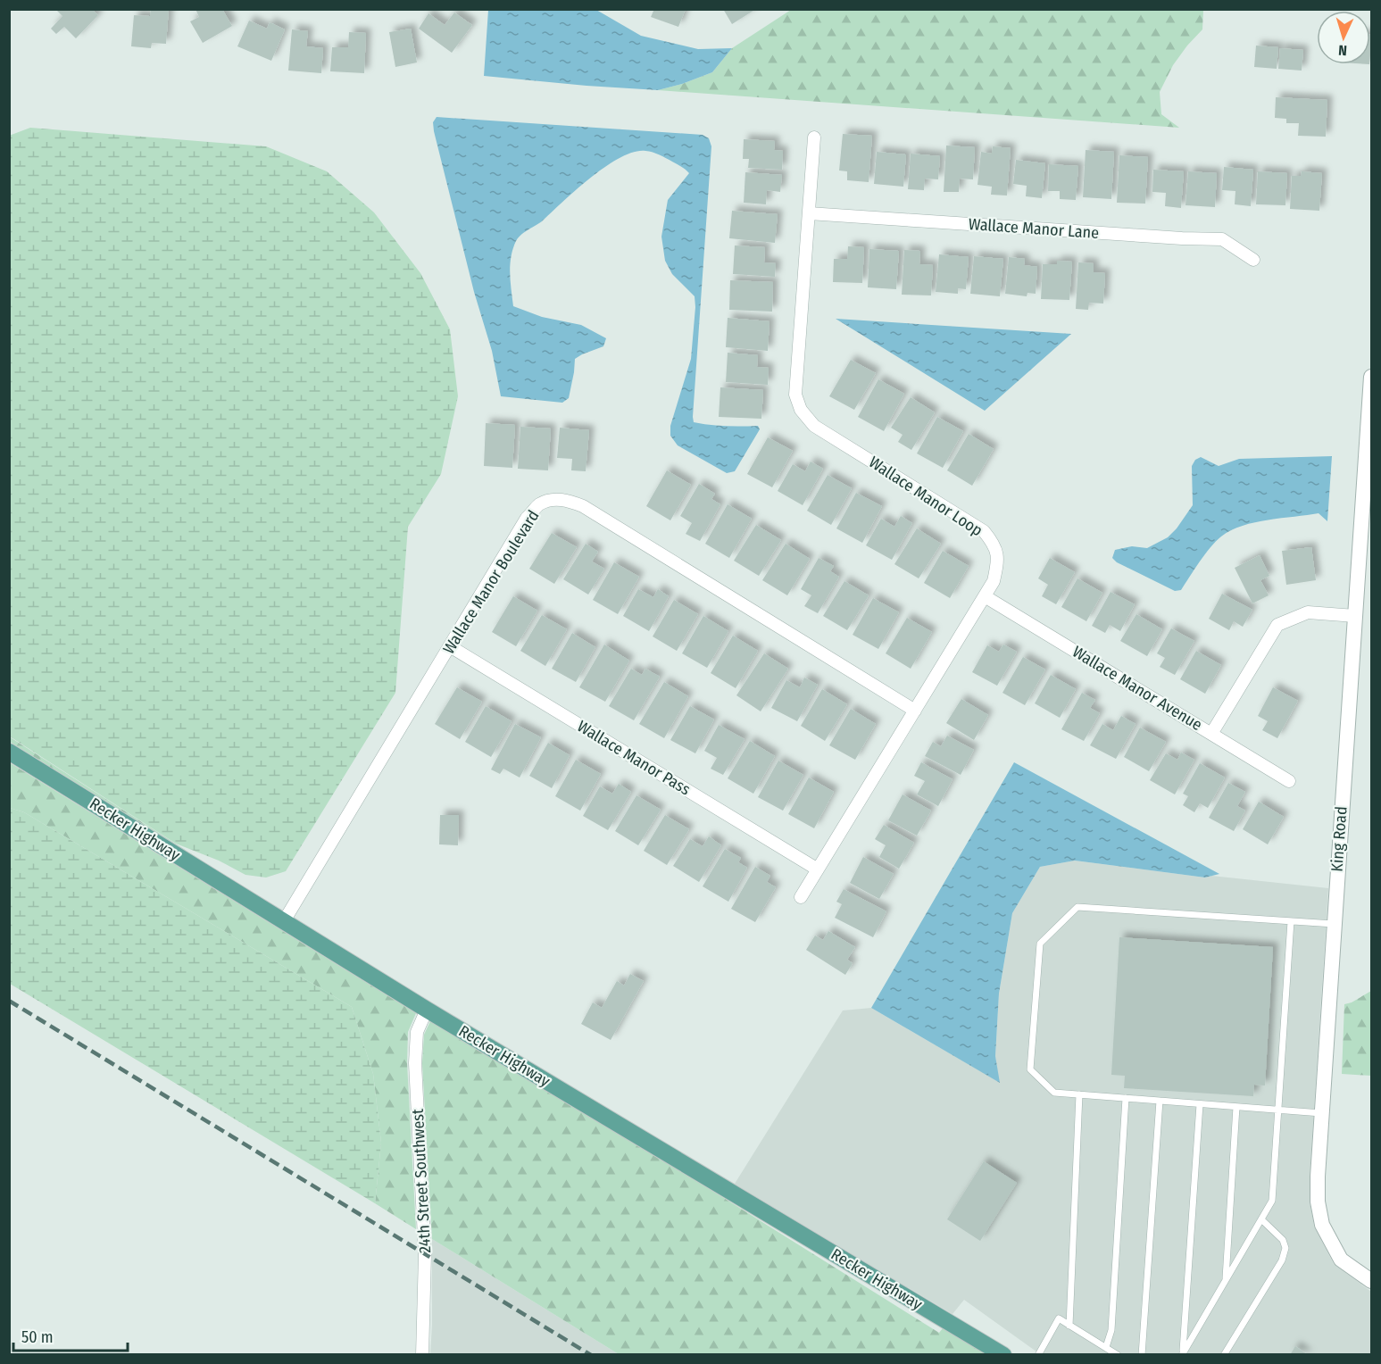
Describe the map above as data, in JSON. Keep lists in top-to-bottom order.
{
  "streets": {
    "main road": ["Recker Highway"],
    "street": [
      "Wallace Manor Lane",
      "Wallace Manor Loop",
      "Wallace Manor Boulevard",
      "Wallace Manor Avenue",
      "Wallace Manor Pass",
      "King Road",
      "24th Street Southwest"
    ]
  },
  "crossings": [
    ["Wallace Manor Lane", "Wallace Manor Loop"],
    ["Wallace Manor Loop", "Wallace Manor Boulevard"],
    ["Wallace Manor Loop", "Wallace Manor Avenue"],
    ["Wallace Manor Loop", "Wallace Manor Pass"],
    ["Wallace Manor Boulevard", "Wallace Manor Pass"],
    ["Wallace Manor Boulevard", "Recker Highway"],
    ["Recker Highway", "24th Street Southwest"]
  ],
  "scale_bar": "50 m",
  "north": "bottom"
}
